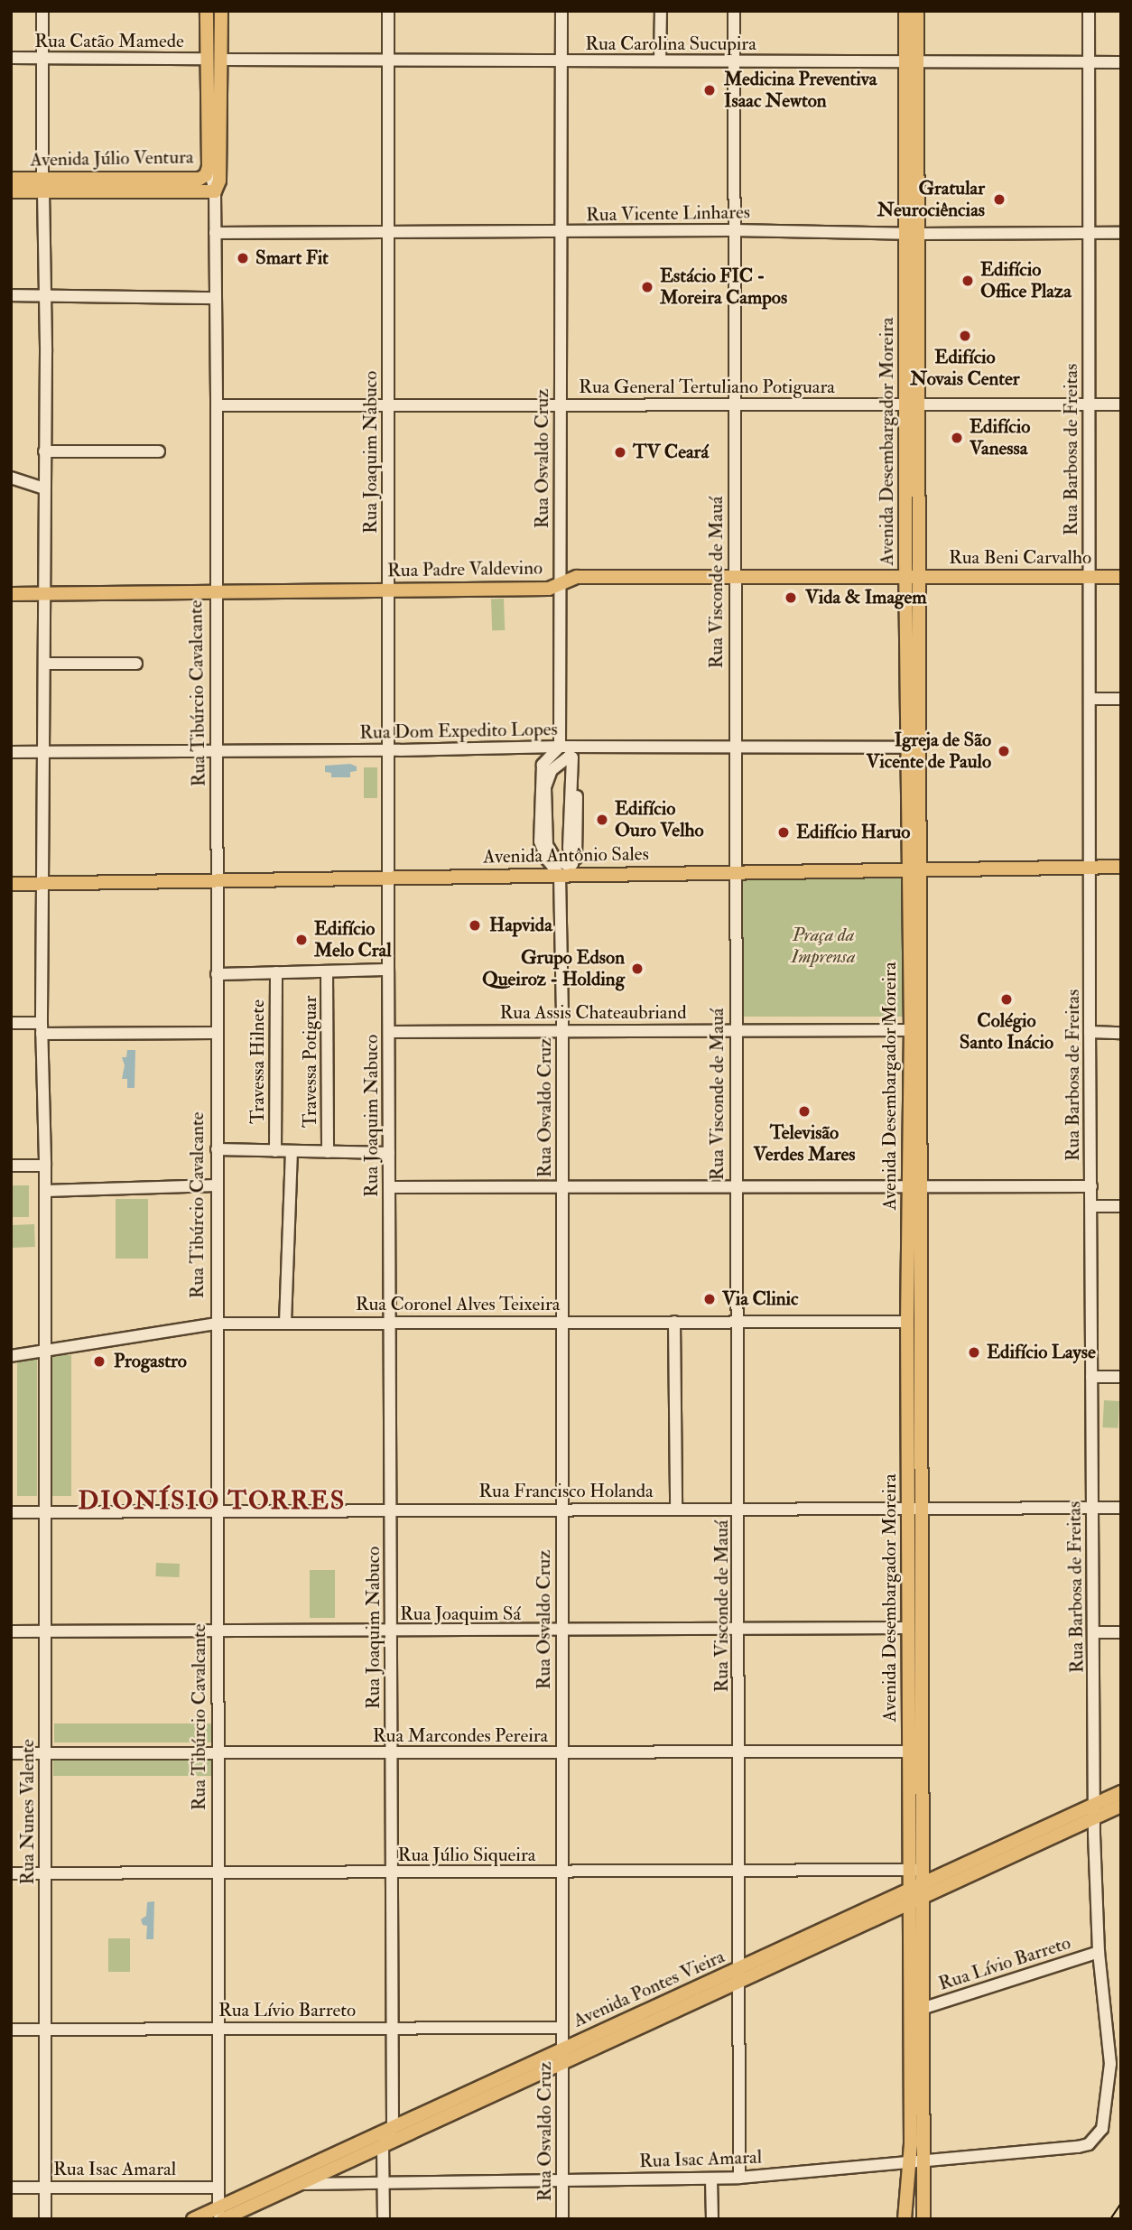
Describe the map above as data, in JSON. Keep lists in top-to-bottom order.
{
  "streets": {
    "main road": [
      "Avenida Júlio Ventura",
      "Avenida Desembargador Moreira",
      "Rua Beni Carvalho",
      "Rua Padre Valdevino",
      "Rua Tibúrcio Cavalcante",
      "Avenida Antônio Sales",
      "Avenida Pontes Vieira"
    ],
    "street": [
      "Rua Catão Mamede",
      "Rua Carolina Sucupira",
      "Rua Vicente Linhares",
      "Rua General Tertuliano Potiguara",
      "Rua Barbosa de Freitas",
      "Rua Joaquim Nabuco",
      "Rua Osvaldo Cruz",
      "Rua Visconde de Mauá",
      "Rua Dom Expedito Lopes",
      "Rua Assis Chateaubriand",
      "Travessa Hilnete",
      "Travessa Potiguar",
      "Rua Coronel Alves Teixeira",
      "Rua Francisco Holanda",
      "Rua Joaquim Sá",
      "Rua Marcondes Pereira",
      "Rua Nunes Valente",
      "Rua Júlio Siqueira",
      "Rua Lívio Barreto",
      "Rua Isac Amaral"
    ]
  },
  "crossings": [
    ["Rua Catão Mamede", "Rua Tibúrcio Cavalcante"],
    ["Rua Catão Mamede", "Rua Nunes Valente"],
    ["Rua Carolina Sucupira", "Avenida Desembargador Moreira"],
    ["Rua Carolina Sucupira", "Rua Barbosa de Freitas"],
    ["Rua Carolina Sucupira", "Rua Joaquim Nabuco"],
    ["Rua Carolina Sucupira", "Rua Osvaldo Cruz"],
    ["Rua Carolina Sucupira", "Rua Visconde de Mauá"],
    ["Rua Carolina Sucupira", "Rua Tibúrcio Cavalcante"],
    ["Avenida Júlio Ventura", "Rua Tibúrcio Cavalcante"],
    ["Avenida Júlio Ventura", "Rua Nunes Valente"],
    ["Rua Vicente Linhares", "Avenida Desembargador Moreira"],
    ["Rua Vicente Linhares", "Rua Barbosa de Freitas"],
    ["Rua Vicente Linhares", "Rua Joaquim Nabuco"],
    ["Rua Vicente Linhares", "Rua Osvaldo Cruz"],
    ["Rua Vicente Linhares", "Rua Visconde de Mauá"],
    ["Rua Vicente Linhares", "Rua Tibúrcio Cavalcante"],
    ["Rua General Tertuliano Potiguara", "Avenida Desembargador Moreira"],
    ["Rua General Tertuliano Potiguara", "Rua Barbosa de Freitas"],
    ["Rua General Tertuliano Potiguara", "Rua Joaquim Nabuco"],
    ["Rua General Tertuliano Potiguara", "Rua Osvaldo Cruz"],
    ["Rua General Tertuliano Potiguara", "Rua Visconde de Mauá"],
    ["Rua General Tertuliano Potiguara", "Rua Tibúrcio Cavalcante"],
    ["Avenida Desembargador Moreira", "Rua Beni Carvalho"],
    ["Avenida Desembargador Moreira", "Rua Padre Valdevino"],
    ["Avenida Desembargador Moreira", "Rua Dom Expedito Lopes"],
    ["Avenida Desembargador Moreira", "Avenida Antônio Sales"],
    ["Avenida Desembargador Moreira", "Rua Assis Chateaubriand"],
    ["Avenida Desembargador Moreira", "Rua Coronel Alves Teixeira"],
    ["Avenida Desembargador Moreira", "Rua Francisco Holanda"],
    ["Avenida Desembargador Moreira", "Rua Joaquim Sá"],
    ["Avenida Desembargador Moreira", "Rua Marcondes Pereira"],
    ["Avenida Desembargador Moreira", "Rua Júlio Siqueira"],
    ["Avenida Desembargador Moreira", "Rua Lívio Barreto"],
    ["Avenida Desembargador Moreira", "Avenida Pontes Vieira"],
    ["Avenida Desembargador Moreira", "Rua Isac Amaral"],
    ["Rua Barbosa de Freitas", "Rua Beni Carvalho"],
    ["Rua Barbosa de Freitas", "Avenida Antônio Sales"],
    ["Rua Barbosa de Freitas", "Rua Francisco Holanda"],
    ["Rua Barbosa de Freitas", "Rua Lívio Barreto"],
    ["Rua Barbosa de Freitas", "Avenida Pontes Vieira"],
    ["Rua Barbosa de Freitas", "Rua Isac Amaral"],
    ["Rua Joaquim Nabuco", "Rua Padre Valdevino"],
    ["Rua Joaquim Nabuco", "Rua Dom Expedito Lopes"],
    ["Rua Joaquim Nabuco", "Avenida Antônio Sales"],
    ["Rua Joaquim Nabuco", "Rua Assis Chateaubriand"],
    ["Rua Joaquim Nabuco", "Rua Coronel Alves Teixeira"],
    ["Rua Joaquim Nabuco", "Rua Francisco Holanda"],
    ["Rua Joaquim Nabuco", "Rua Joaquim Sá"],
    ["Rua Joaquim Nabuco", "Rua Marcondes Pereira"],
    ["Rua Joaquim Nabuco", "Rua Júlio Siqueira"],
    ["Rua Joaquim Nabuco", "Rua Lívio Barreto"],
    ["Rua Joaquim Nabuco", "Avenida Pontes Vieira"],
    ["Rua Joaquim Nabuco", "Rua Isac Amaral"],
    ["Rua Osvaldo Cruz", "Rua Padre Valdevino"],
    ["Rua Osvaldo Cruz", "Rua Dom Expedito Lopes"],
    ["Rua Osvaldo Cruz", "Avenida Antônio Sales"],
    ["Rua Osvaldo Cruz", "Rua Assis Chateaubriand"],
    ["Rua Osvaldo Cruz", "Rua Coronel Alves Teixeira"],
    ["Rua Osvaldo Cruz", "Rua Francisco Holanda"],
    ["Rua Osvaldo Cruz", "Rua Joaquim Sá"],
    ["Rua Osvaldo Cruz", "Rua Marcondes Pereira"],
    ["Rua Osvaldo Cruz", "Rua Júlio Siqueira"],
    ["Rua Osvaldo Cruz", "Rua Lívio Barreto"],
    ["Rua Osvaldo Cruz", "Avenida Pontes Vieira"],
    ["Rua Osvaldo Cruz", "Rua Isac Amaral"],
    ["Rua Beni Carvalho", "Rua Padre Valdevino"],
    ["Rua Padre Valdevino", "Rua Visconde de Mauá"],
    ["Rua Padre Valdevino", "Rua Tibúrcio Cavalcante"],
    ["Rua Padre Valdevino", "Rua Nunes Valente"],
    ["Rua Visconde de Mauá", "Rua Dom Expedito Lopes"],
    ["Rua Visconde de Mauá", "Avenida Antônio Sales"],
    ["Rua Visconde de Mauá", "Rua Assis Chateaubriand"],
    ["Rua Visconde de Mauá", "Rua Coronel Alves Teixeira"],
    ["Rua Visconde de Mauá", "Rua Francisco Holanda"],
    ["Rua Visconde de Mauá", "Rua Joaquim Sá"],
    ["Rua Visconde de Mauá", "Rua Marcondes Pereira"],
    ["Rua Visconde de Mauá", "Rua Júlio Siqueira"],
    ["Rua Visconde de Mauá", "Avenida Pontes Vieira"],
    ["Rua Visconde de Mauá", "Rua Isac Amaral"],
    ["Rua Tibúrcio Cavalcante", "Rua Dom Expedito Lopes"],
    ["Rua Tibúrcio Cavalcante", "Avenida Antônio Sales"],
    ["Rua Tibúrcio Cavalcante", "Rua Coronel Alves Teixeira"],
    ["Rua Tibúrcio Cavalcante", "Rua Francisco Holanda"],
    ["Rua Tibúrcio Cavalcante", "Rua Joaquim Sá"],
    ["Rua Tibúrcio Cavalcante", "Rua Marcondes Pereira"],
    ["Rua Tibúrcio Cavalcante", "Rua Júlio Siqueira"],
    ["Rua Tibúrcio Cavalcante", "Rua Lívio Barreto"],
    ["Rua Tibúrcio Cavalcante", "Avenida Pontes Vieira"],
    ["Rua Tibúrcio Cavalcante", "Rua Isac Amaral"],
    ["Rua Dom Expedito Lopes", "Rua Nunes Valente"],
    ["Avenida Antônio Sales", "Rua Nunes Valente"],
    ["Rua Coronel Alves Teixeira", "Rua Nunes Valente"],
    ["Rua Francisco Holanda", "Rua Nunes Valente"],
    ["Rua Joaquim Sá", "Rua Nunes Valente"],
    ["Rua Marcondes Pereira", "Rua Nunes Valente"],
    ["Rua Nunes Valente", "Rua Júlio Siqueira"],
    ["Rua Nunes Valente", "Rua Lívio Barreto"],
    ["Rua Nunes Valente", "Rua Isac Amaral"],
    ["Avenida Pontes Vieira", "Rua Isac Amaral"]
  ],
  "districts": ["DIONÍSIO TORRES"],
  "parks": ["Praça da Imprensa"],
  "places": [
    "Medicina Preventiva Isaac Newton",
    "Gratular Neurociências",
    "Smart Fit",
    "Edifício Office Plaza",
    "Estácio FIC - Moreira Campos",
    "Edifício Novais Center",
    "Edifício Vanessa",
    "TV Ceará",
    "Vida & Imagem",
    "Igreja de São Vicente de Paulo",
    "Edifício Ouro Velho",
    "Edifício Haruo",
    "Hapvida",
    "Edifício Melo Cral",
    "Grupo Edson Queiroz - Holding",
    "Colégio Santo Inácio",
    "Televisão Verdes Mares",
    "Via Clinic",
    "Edifício Layse",
    "Progastro"
  ]
}
